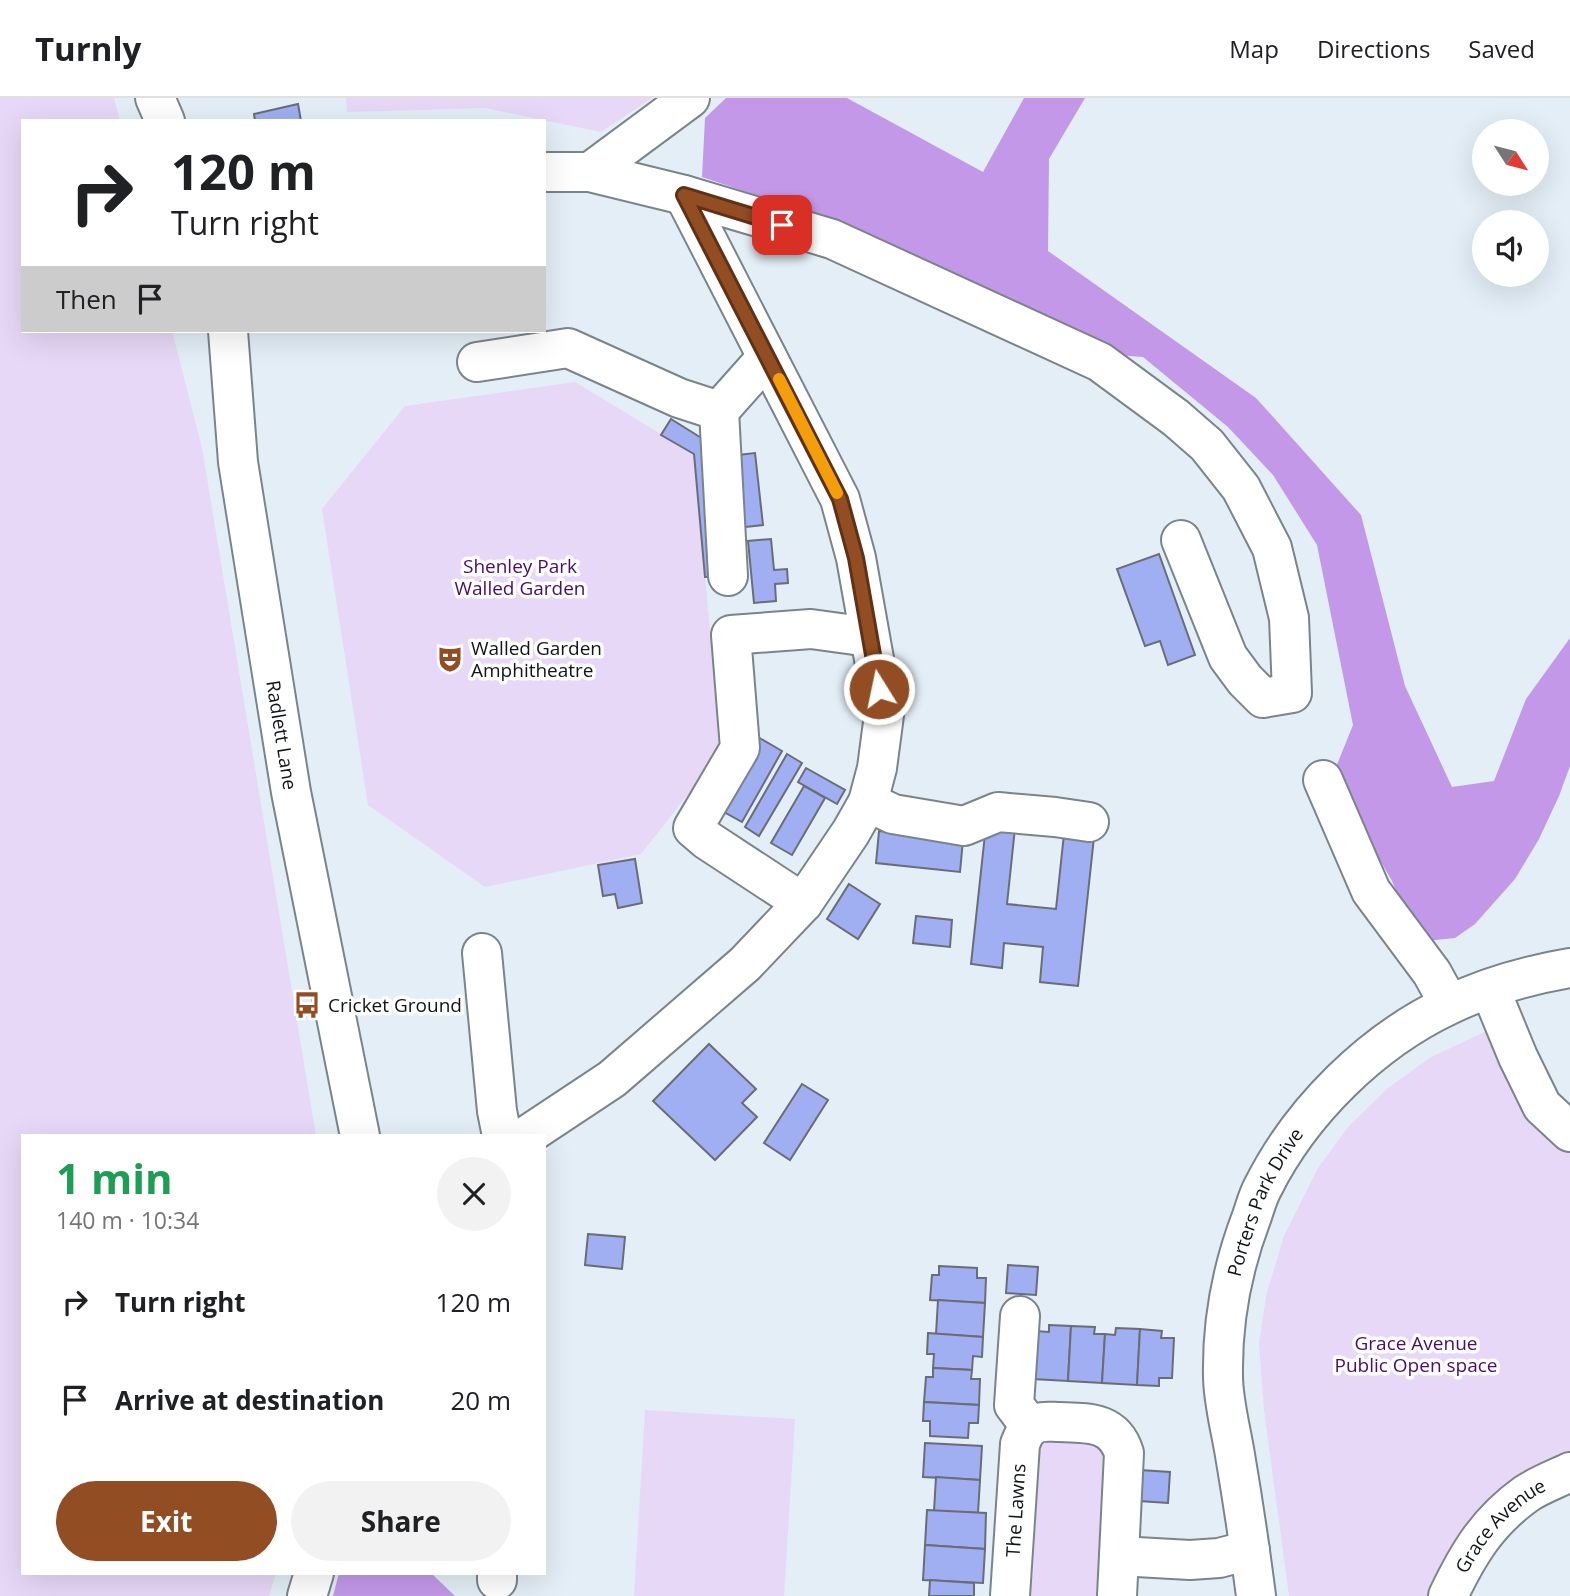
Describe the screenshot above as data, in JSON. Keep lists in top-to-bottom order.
{
  "streets": {
    "street": [
      "Radlett Lane",
      "Porters Park Drive",
      "The Lawns",
      "Grace Avenue"
    ]
  },
  "parks": ["Shenley Park Walled Garden", "Grace Avenue Public Open space"],
  "places": {
    "theatre": ["Walled Garden Amphitheatre"],
    "bus stop": ["Cricket Ground"]
  },
  "north": "bottom right",
  "page": {
    "header": "Turnly",
    "nav": ["Map", "Directions", "Saved"],
    "turn": ["120 m", "Turn right"],
    "then": "Then",
    "heading": ["1 min", "140 m · 10:34"],
    "list": [
      {
        "name": "Turn right",
        "value": "120 m"
      },
      {
        "name": "Arrive at destination",
        "value": "20 m"
      }
    ],
    "buttons": ["Exit", "Share"]
  }
}
